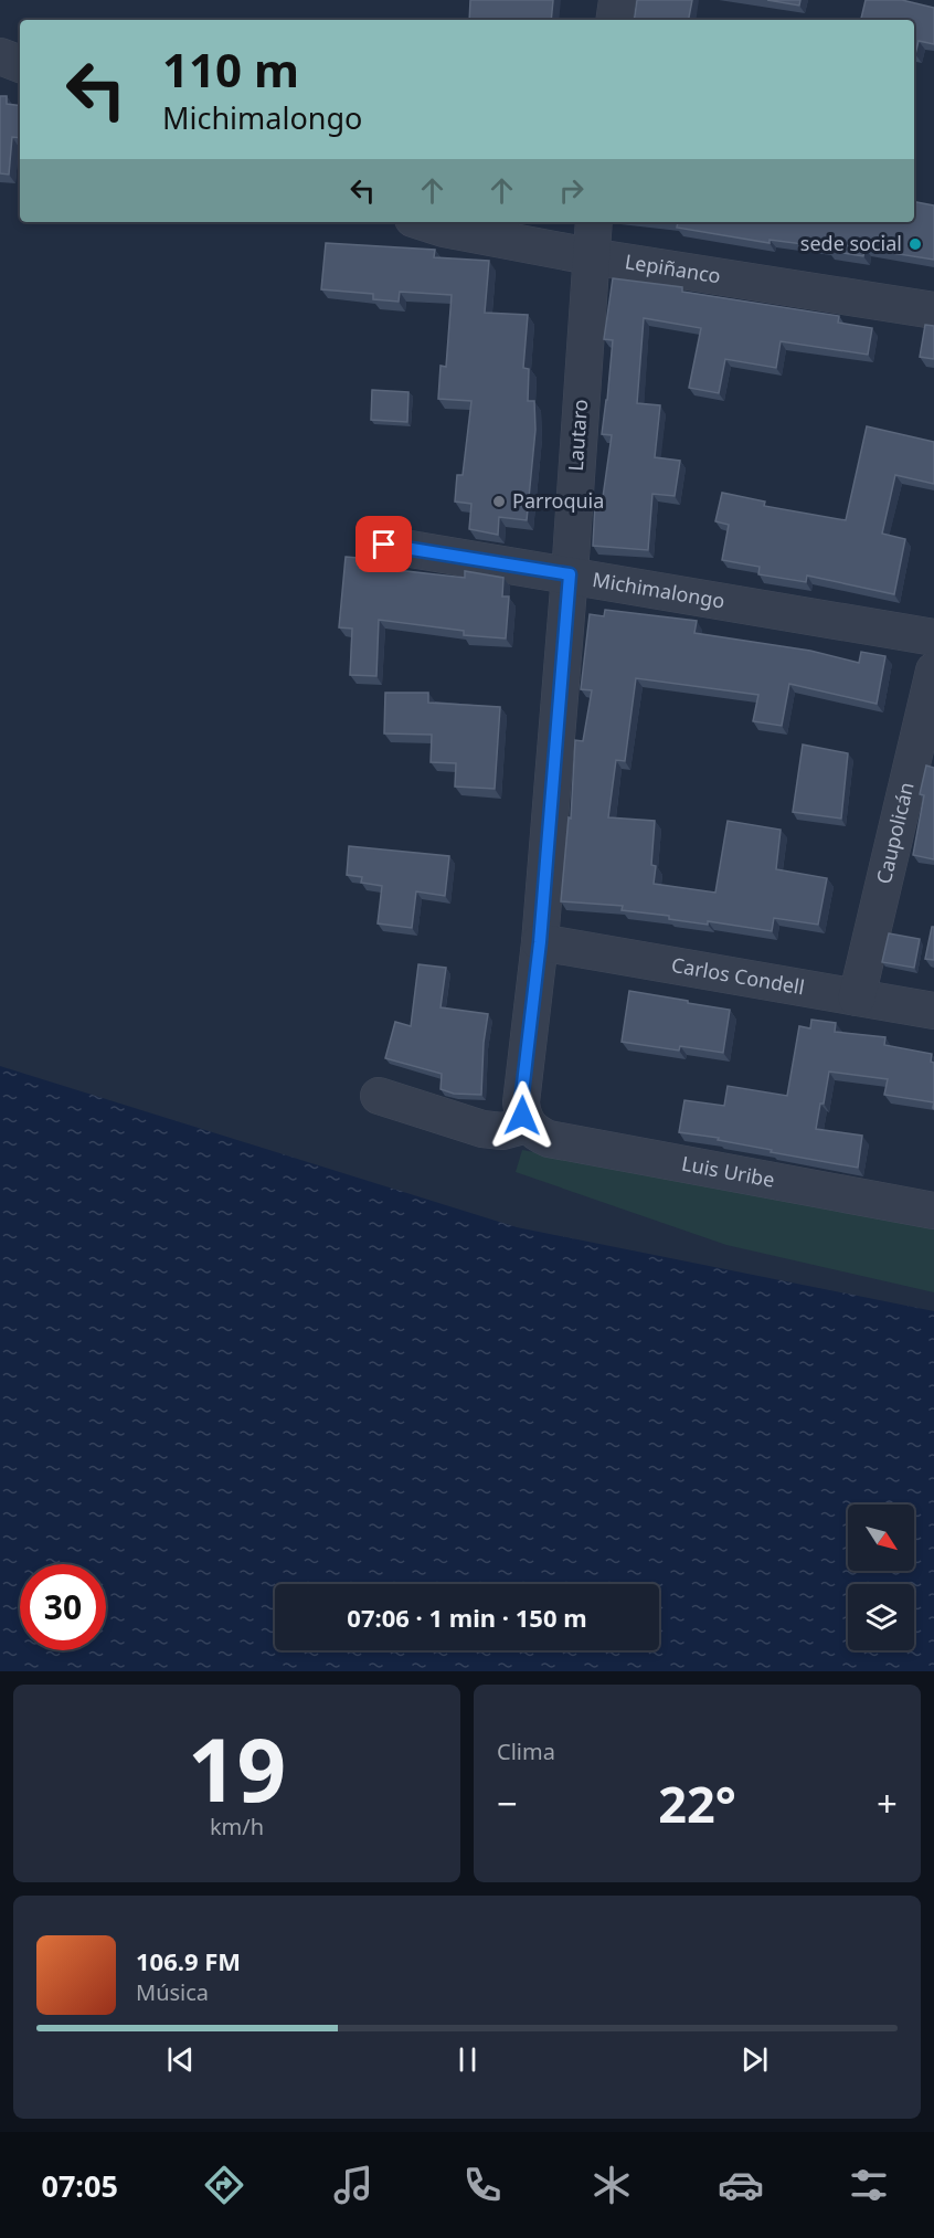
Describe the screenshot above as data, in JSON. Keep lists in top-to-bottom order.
{
  "streets": {
    "street": [
      "Lepiñanco",
      "Lautaro",
      "Michimalongo",
      "Caupolicán",
      "Carlos Condell",
      "Luis Uribe"
    ]
  },
  "crossings": [
    ["Lepiñanco", "Lautaro"],
    ["Lautaro", "Michimalongo"],
    ["Lautaro", "Carlos Condell"],
    ["Lautaro", "Luis Uribe"],
    ["Caupolicán", "Carlos Condell"]
  ],
  "places": ["sede social", "Parroquia"],
  "north": "bottom right",
  "page": {
    "turn": ["110 m", "Michimalongo"],
    "limit": "30",
    "trip": "07:06 · 1 min · 150 m",
    "tile": [
      ["19", "km/h"],
      "Clima"
    ],
    "heat": ["−", "22°", "+"],
    "song": ["106.9 FM", "Música"],
    "tabs": "07:05"
  }
}
